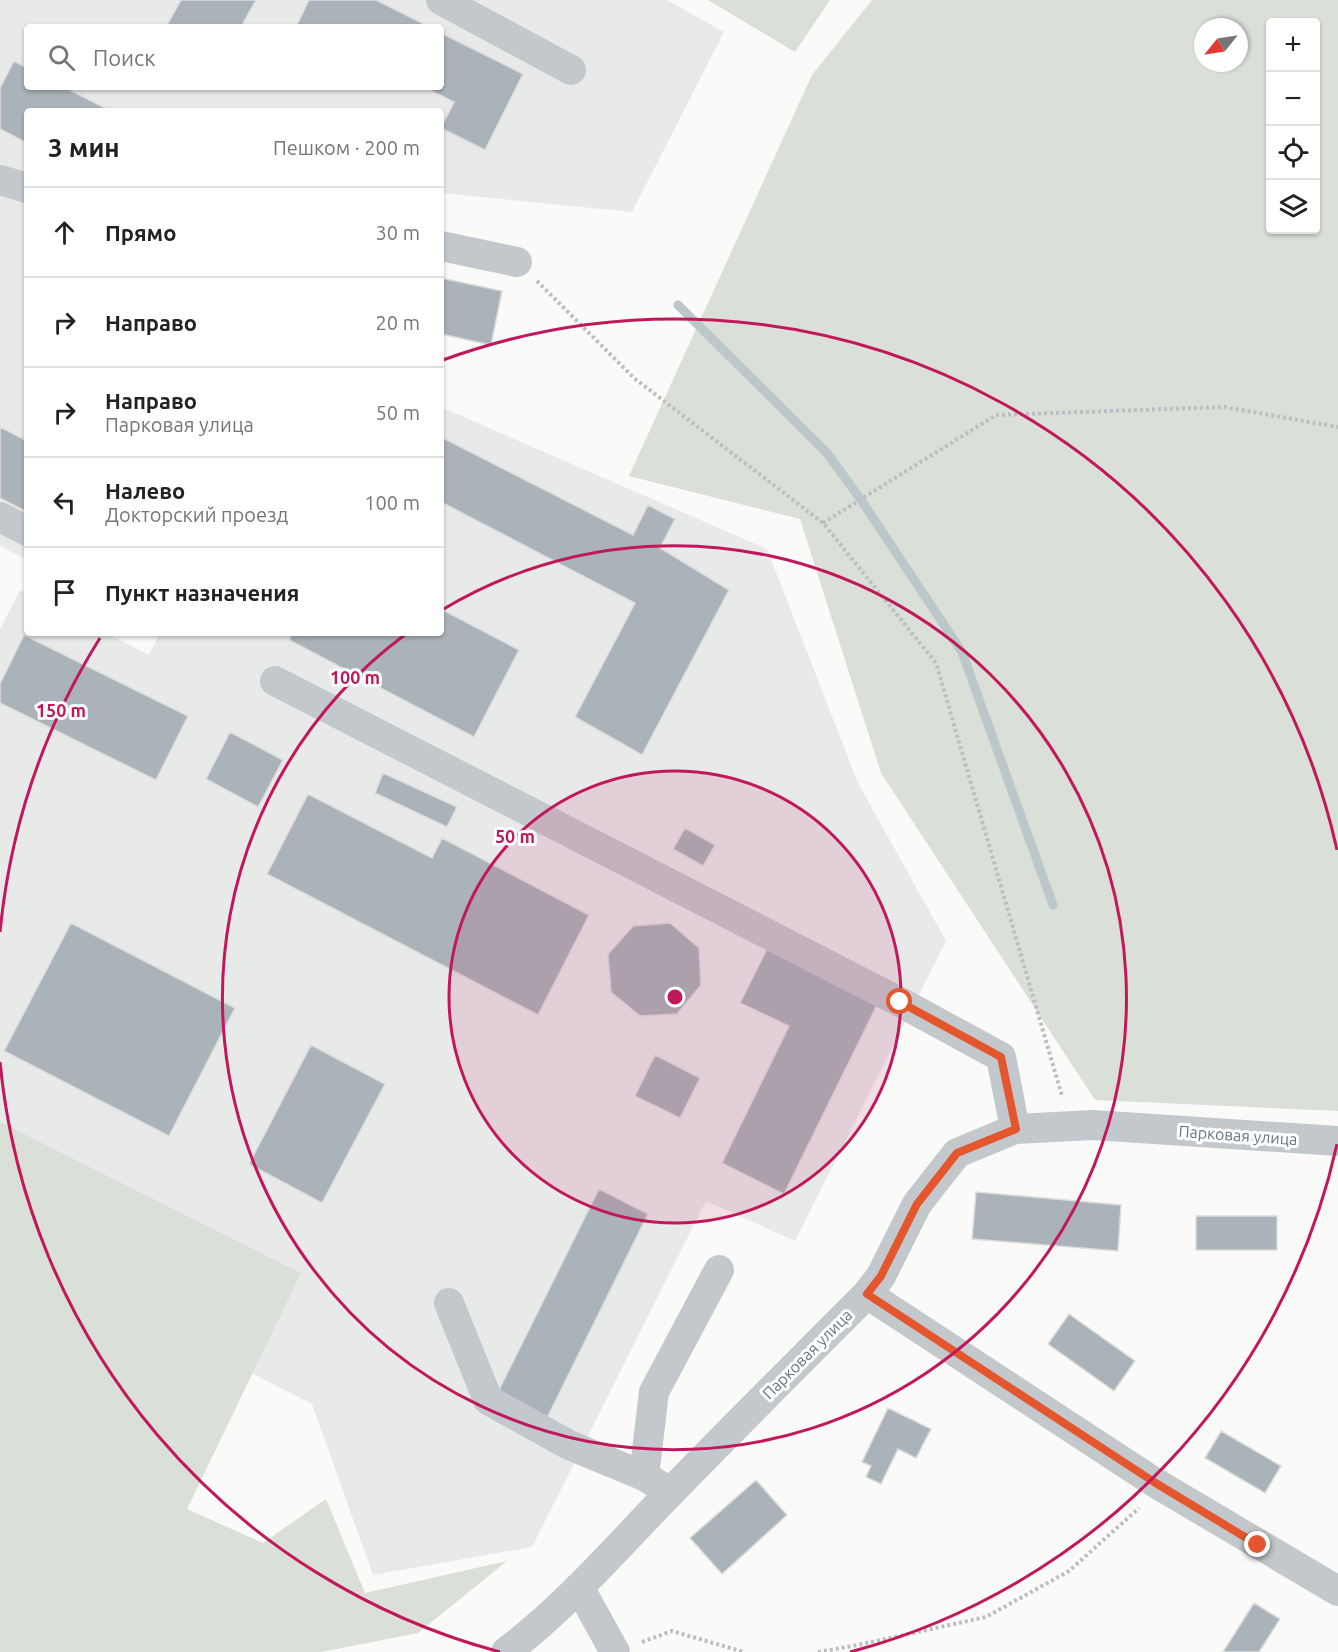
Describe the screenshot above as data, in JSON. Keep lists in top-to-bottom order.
{
  "streets": {
    "street": ["Парковая улица"]
  },
  "north": "bottom left",
  "page": {
    "map_buttons": ["+", "−"],
    "search": "Поиск",
    "heading": ["3 мин", "Пешком · 200 m"],
    "list": [
      ["Прямо", "30 m"],
      ["Направо", "20 m"],
      ["Направо", "Парковая улица", "50 m"],
      ["Налево", "Докторский проезд", "100 m"],
      "Пункт назначения"
    ]
  },
  "rings": ["100 m", "150 m", "50 m"]
}
